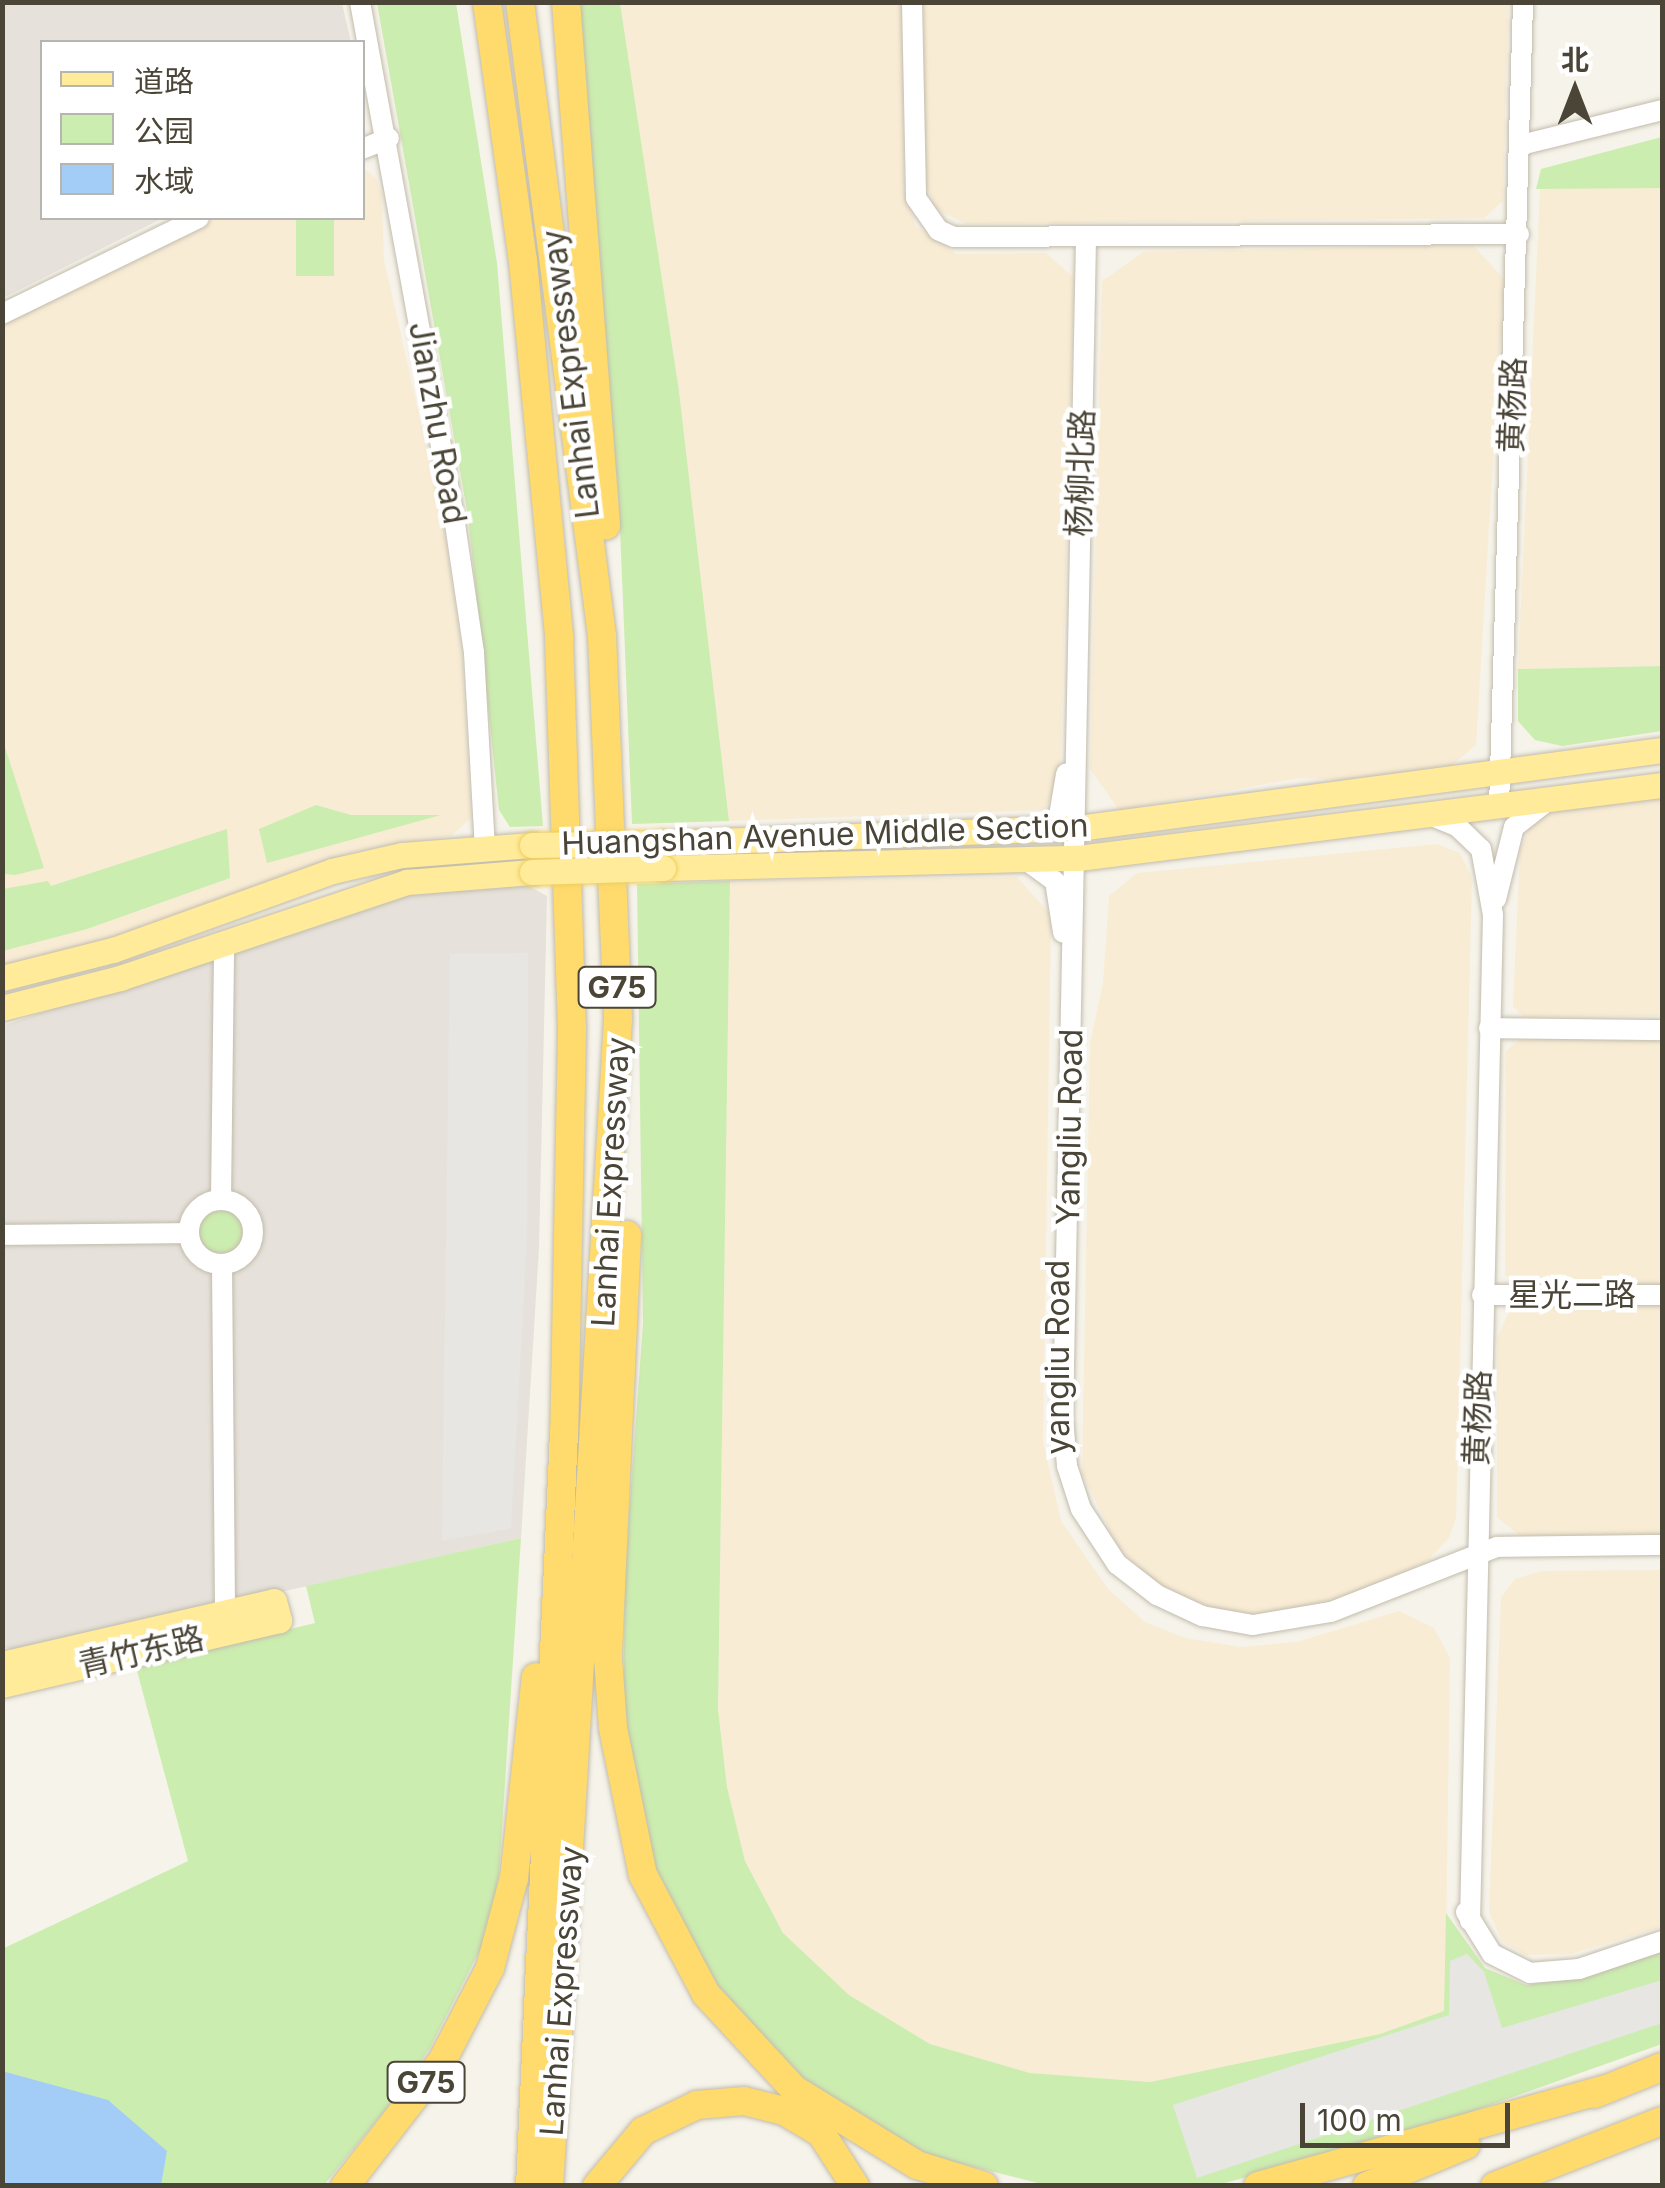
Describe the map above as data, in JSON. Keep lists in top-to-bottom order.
{
  "streets": {
    "highway": ["Lanhai Expressway", "G75"],
    "main road": ["Huangshan Avenue Middle Section", "青竹东路"],
    "street": [
      "黄杨路",
      "Jianzhu Road",
      "杨柳北路",
      "Yangliu Road",
      "星光二路",
      "yangliu Road"
    ]
  },
  "crossings": [
    ["Lanhai Expressway", "G75"],
    ["黄杨路", "Huangshan Avenue Middle Section"],
    ["黄杨路", "Yangliu Road"],
    ["黄杨路", "星光二路"],
    ["黄杨路", "yangliu Road"],
    ["Jianzhu Road", "Huangshan Avenue Middle Section"],
    ["杨柳北路", "Yangliu Road"],
    ["Huangshan Avenue Middle Section", "Yangliu Road"],
    ["Huangshan Avenue Middle Section", "yangliu Road"],
    ["Yangliu Road", "yangliu Road"]
  ],
  "legend": ["道路", "公园", "水域"],
  "scale_bar": "100 m",
  "north": "top"
}
